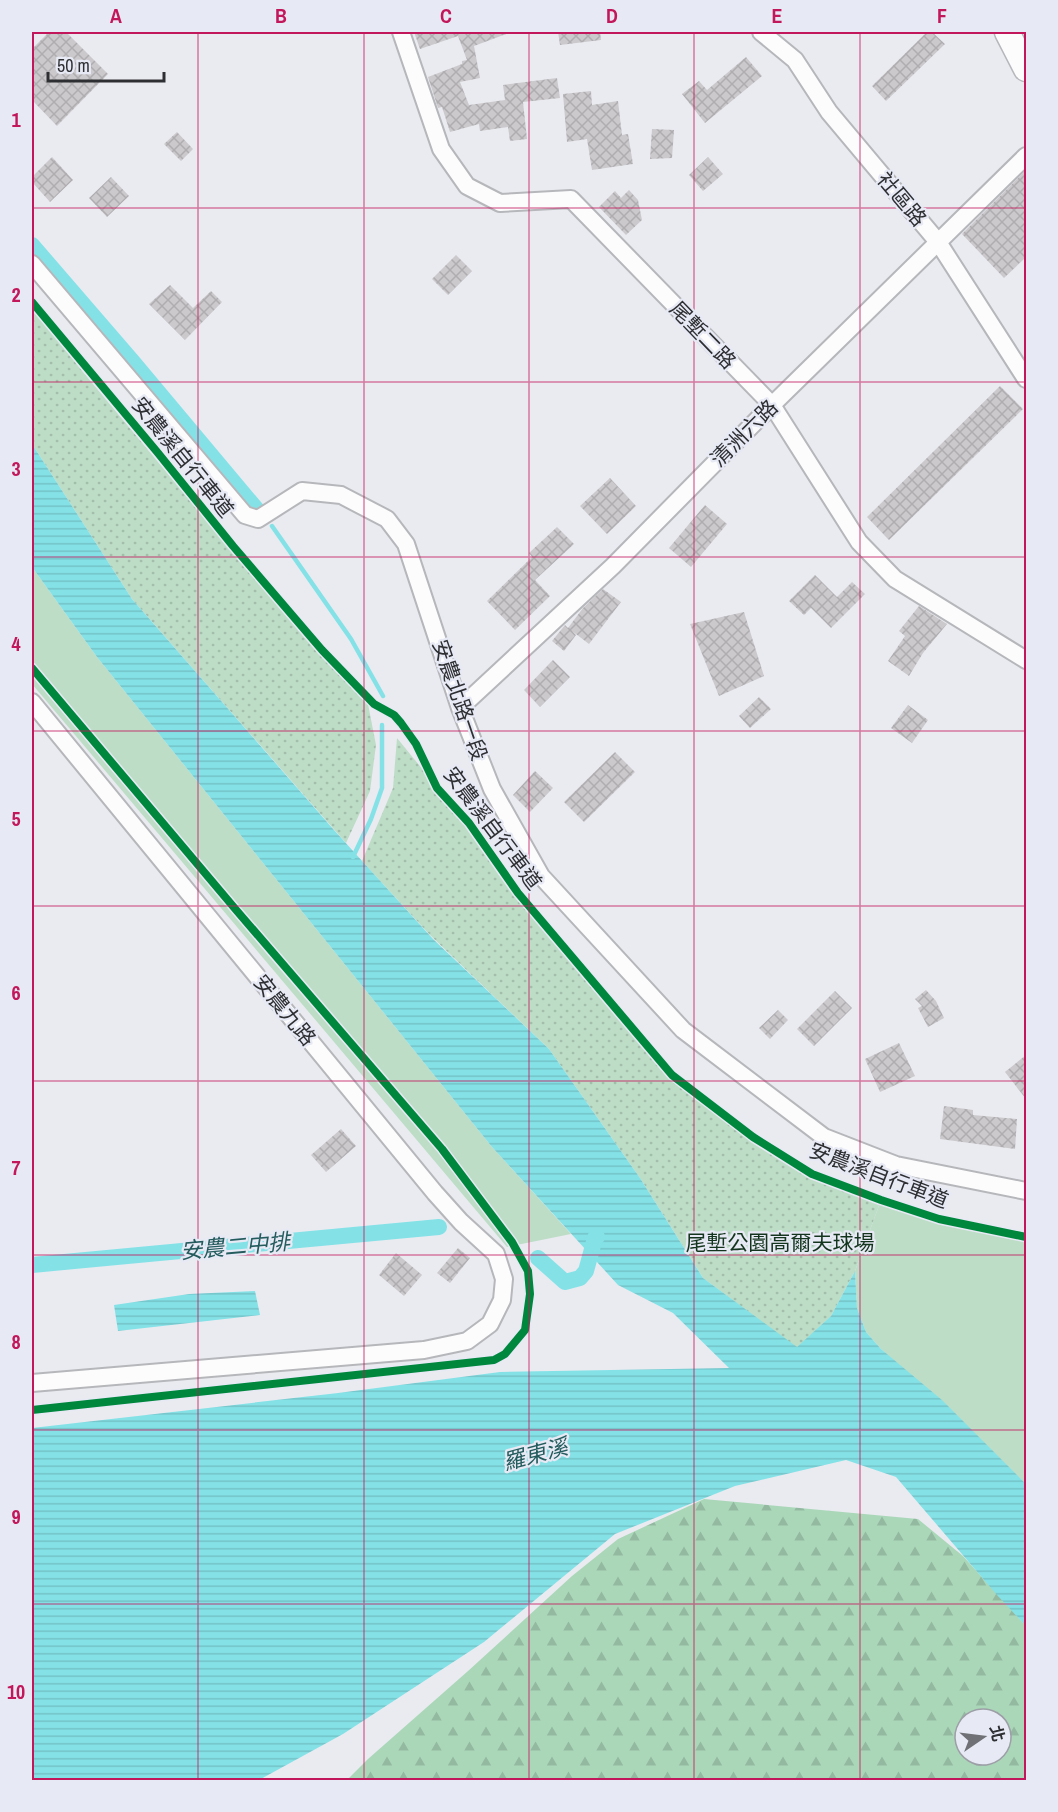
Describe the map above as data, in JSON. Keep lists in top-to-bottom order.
{
  "streets": {
    "street": [
      "社區路",
      "尾塹二路",
      "清洲六路",
      "安農北路一段",
      "安農九路"
    ],
    "cycle path": ["安農溪自行車道"]
  },
  "crossings": [
    ["社區路", "清洲六路"],
    ["尾塹二路", "清洲六路"],
    ["清洲六路", "安農北路一段"]
  ],
  "water": ["安農二中排", "羅東溪"],
  "parks": ["尾塹公園高爾夫球場"],
  "scale_bar": "50 m",
  "north": "right",
  "grid": {
    "columns": [
      "A",
      "B",
      "C",
      "D",
      "E",
      "F"
    ],
    "rows": [
      "1",
      "2",
      "3",
      "4",
      "5",
      "6",
      "7",
      "8",
      "9",
      "10"
    ]
  }
}
